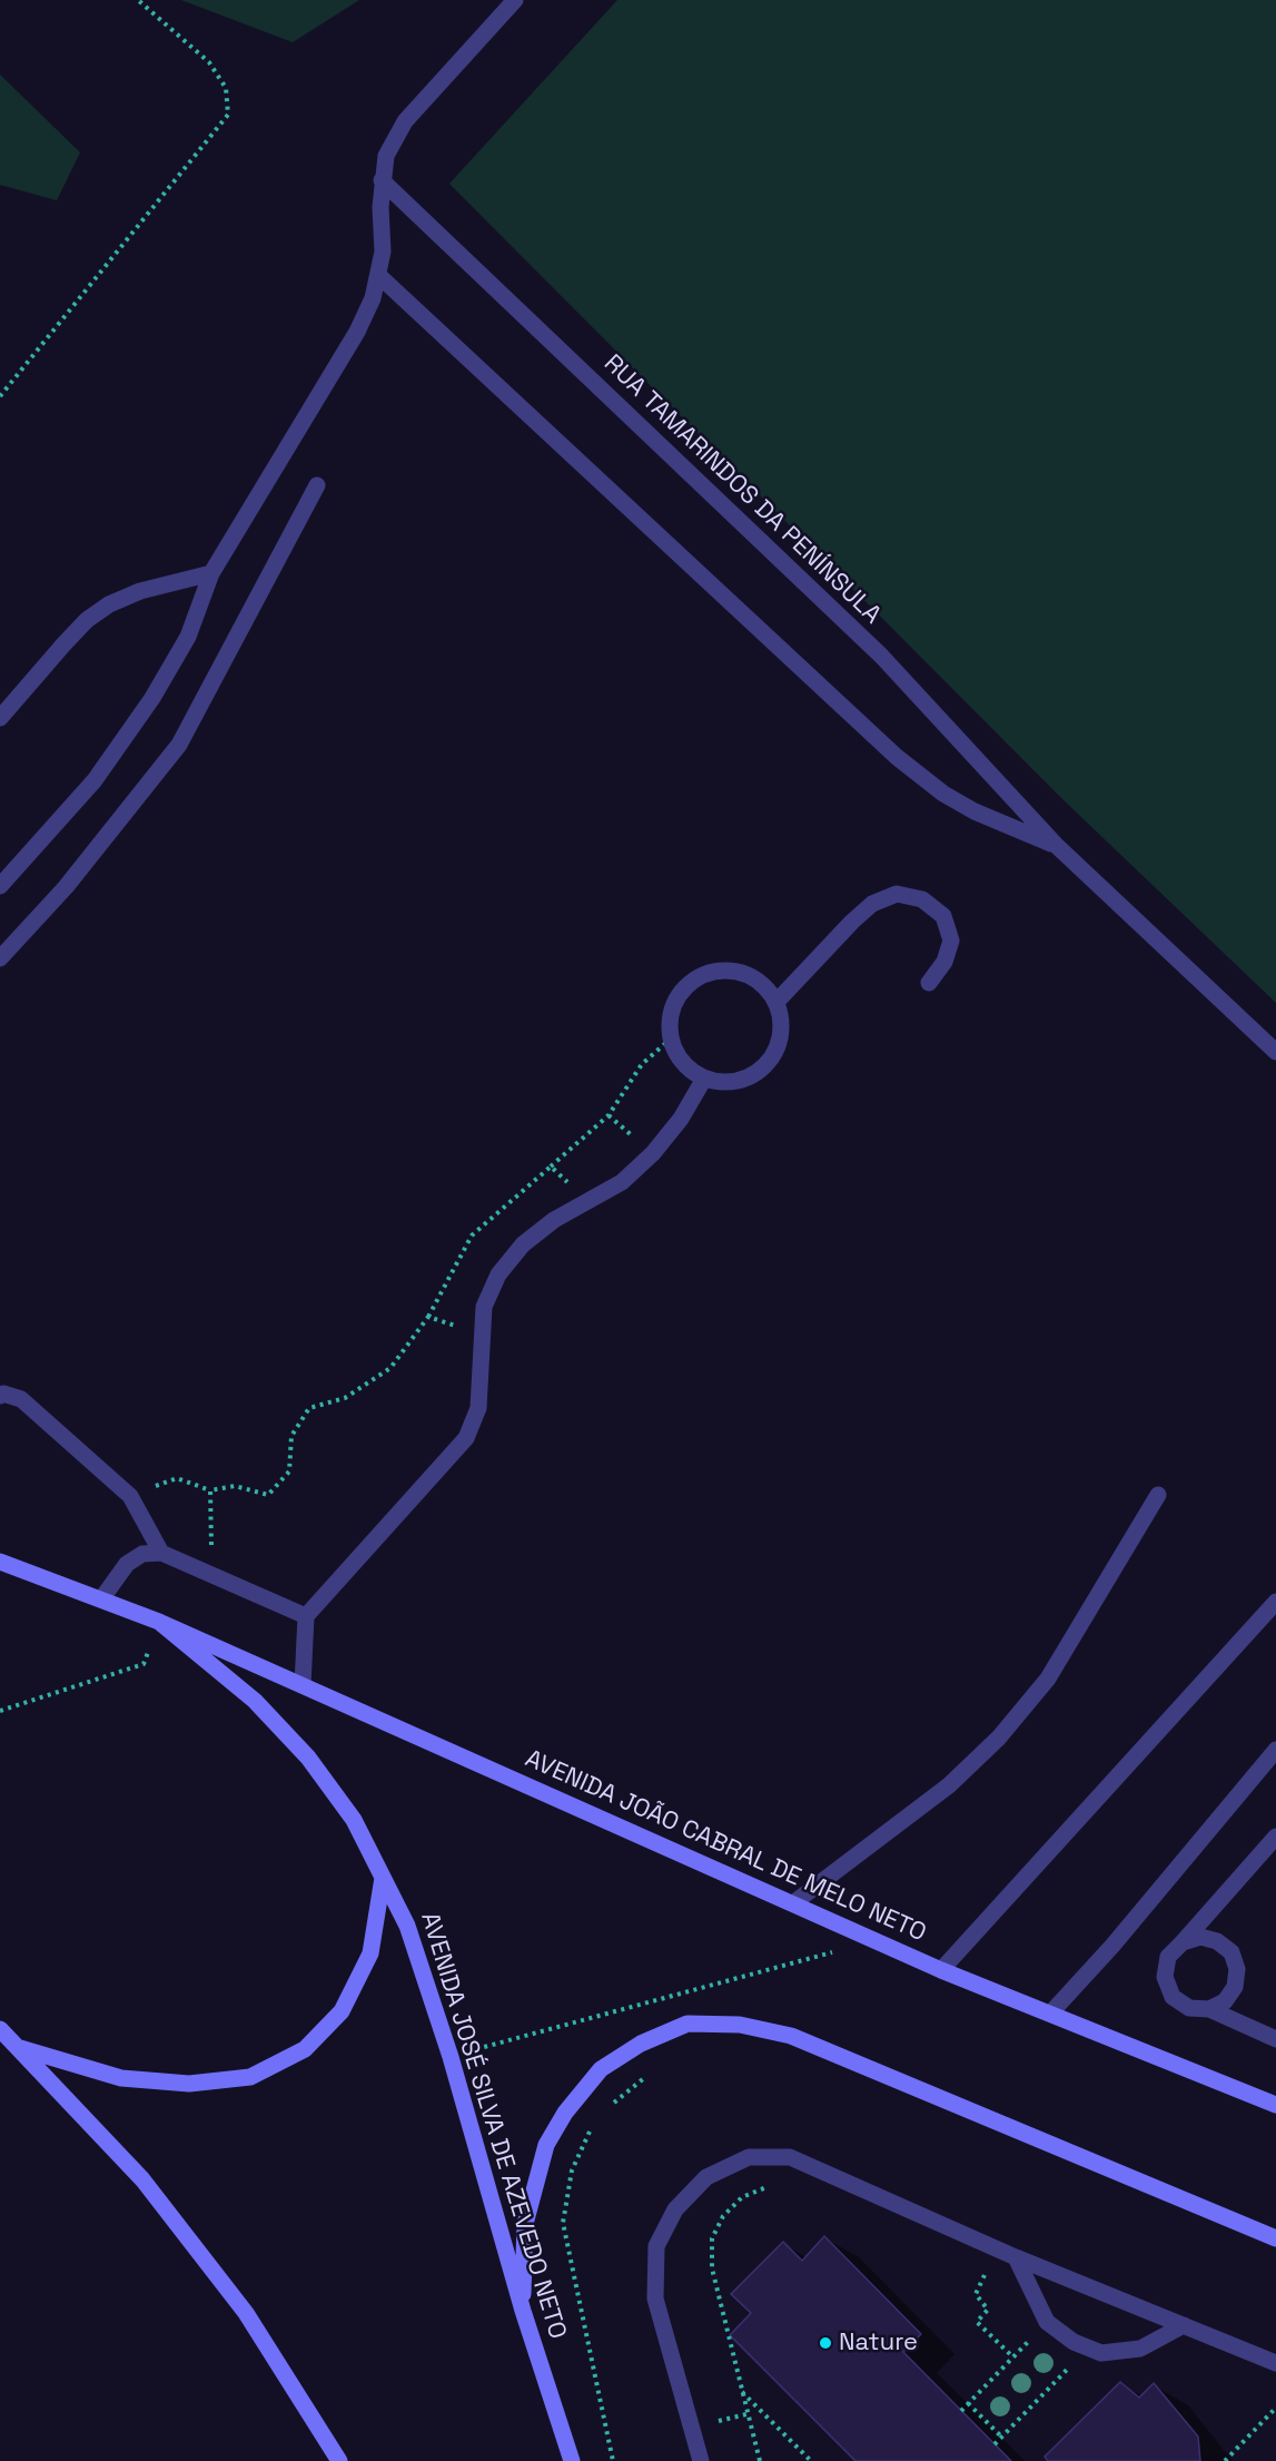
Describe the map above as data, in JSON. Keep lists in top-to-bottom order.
{
  "streets": {
    "street": ["RUA TAMARINDOS DA PENÍNSULA", "AVENIDA JOÃO CABRAL DE MELO NETO", "AVENIDA JOSÉ SILVA DE AZEVEDO NETO"]
  },
  "crossings": [
    ["AVENIDA JOÃO CABRAL DE MELO NETO", "AVENIDA JOSÉ SILVA DE AZEVEDO NETO"]
  ],
  "places": ["Nature"]
}
